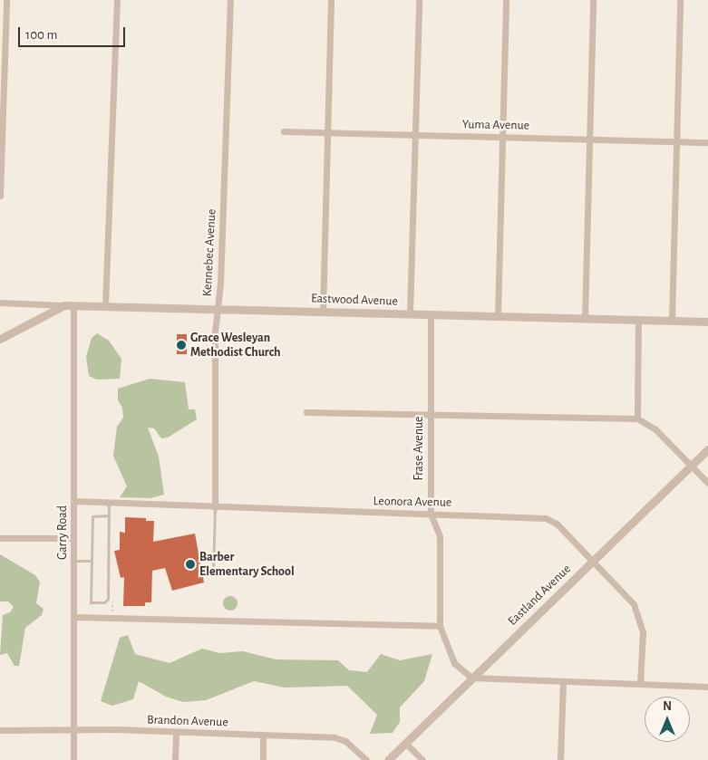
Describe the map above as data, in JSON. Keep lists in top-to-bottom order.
{
  "streets": {
    "street": [
      "Yuma Avenue",
      "Kennebec Avenue",
      "Eastwood Avenue",
      "Frase Avenue",
      "Leonora Avenue",
      "Garry Road",
      "Eastland Avenue",
      "Brandon Avenue"
    ]
  },
  "crossings": [
    ["Kennebec Avenue", "Eastwood Avenue"],
    ["Kennebec Avenue", "Leonora Avenue"],
    ["Eastwood Avenue", "Frase Avenue"],
    ["Eastwood Avenue", "Garry Road"],
    ["Frase Avenue", "Leonora Avenue"],
    ["Frase Avenue", "Eastland Avenue"],
    ["Leonora Avenue", "Garry Road"],
    ["Leonora Avenue", "Eastland Avenue"],
    ["Garry Road", "Brandon Avenue"]
  ],
  "places": ["Grace Wesleyan Methodist Church", "Barber Elementary School"],
  "scale_bar": "100 m",
  "north": "top"
}
